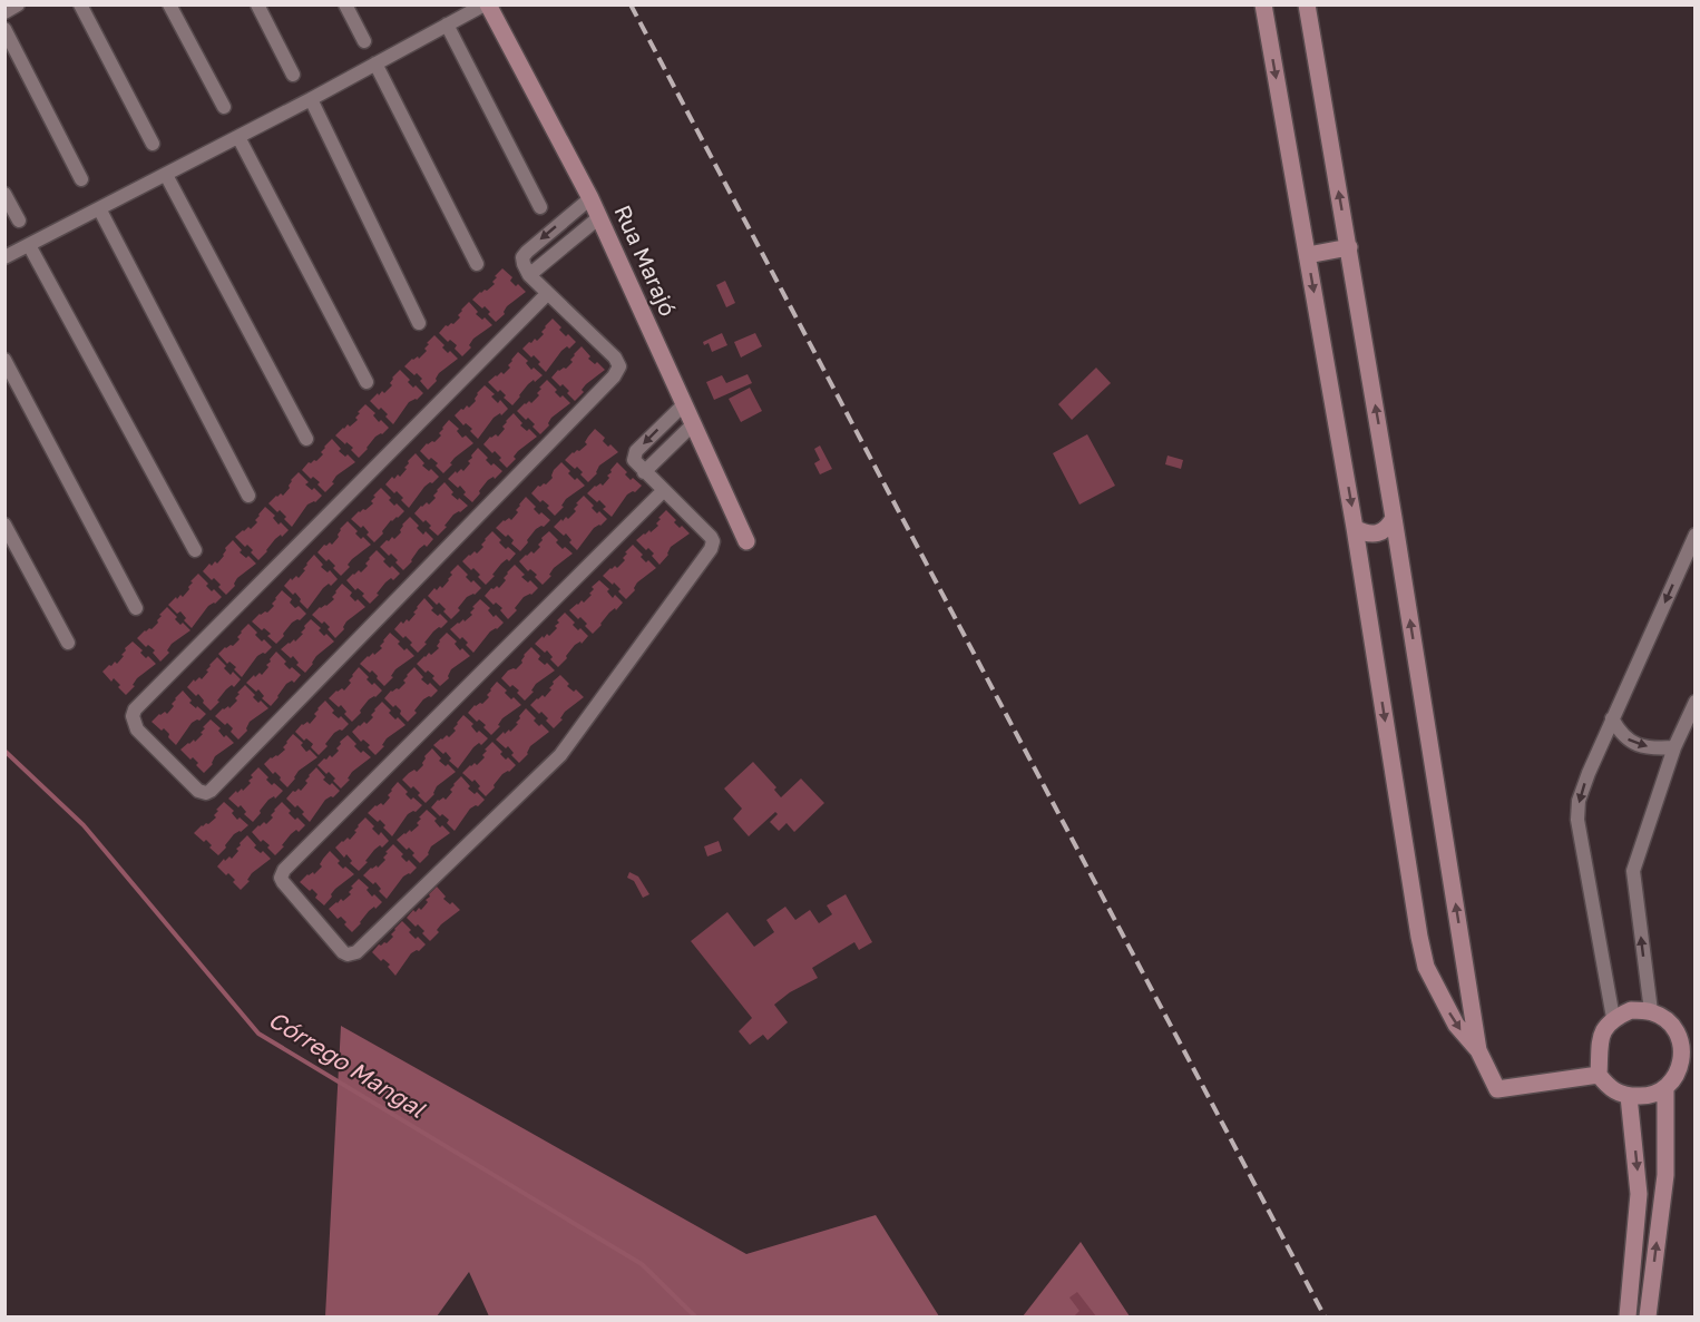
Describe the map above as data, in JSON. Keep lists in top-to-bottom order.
{
  "streets": {
    "main road": ["Rua Marajó"]
  },
  "water": ["Córrego Mangal"]
}
